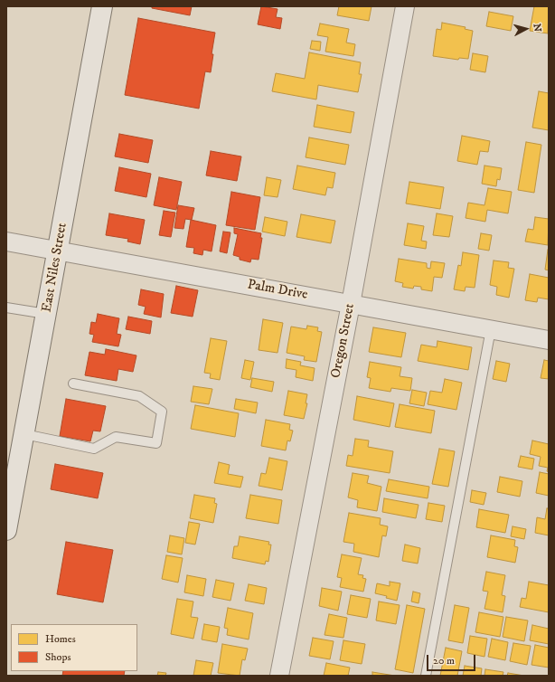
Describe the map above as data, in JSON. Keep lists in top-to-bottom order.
{
  "streets": {
    "main road": ["East Niles Street"],
    "street": ["Palm Drive", "Oregon Street"]
  },
  "crossings": [
    ["East Niles Street", "Palm Drive"],
    ["Palm Drive", "Oregon Street"]
  ],
  "legend": ["Homes", "Shops"],
  "scale_bar": "20 m",
  "north": "right"
}
